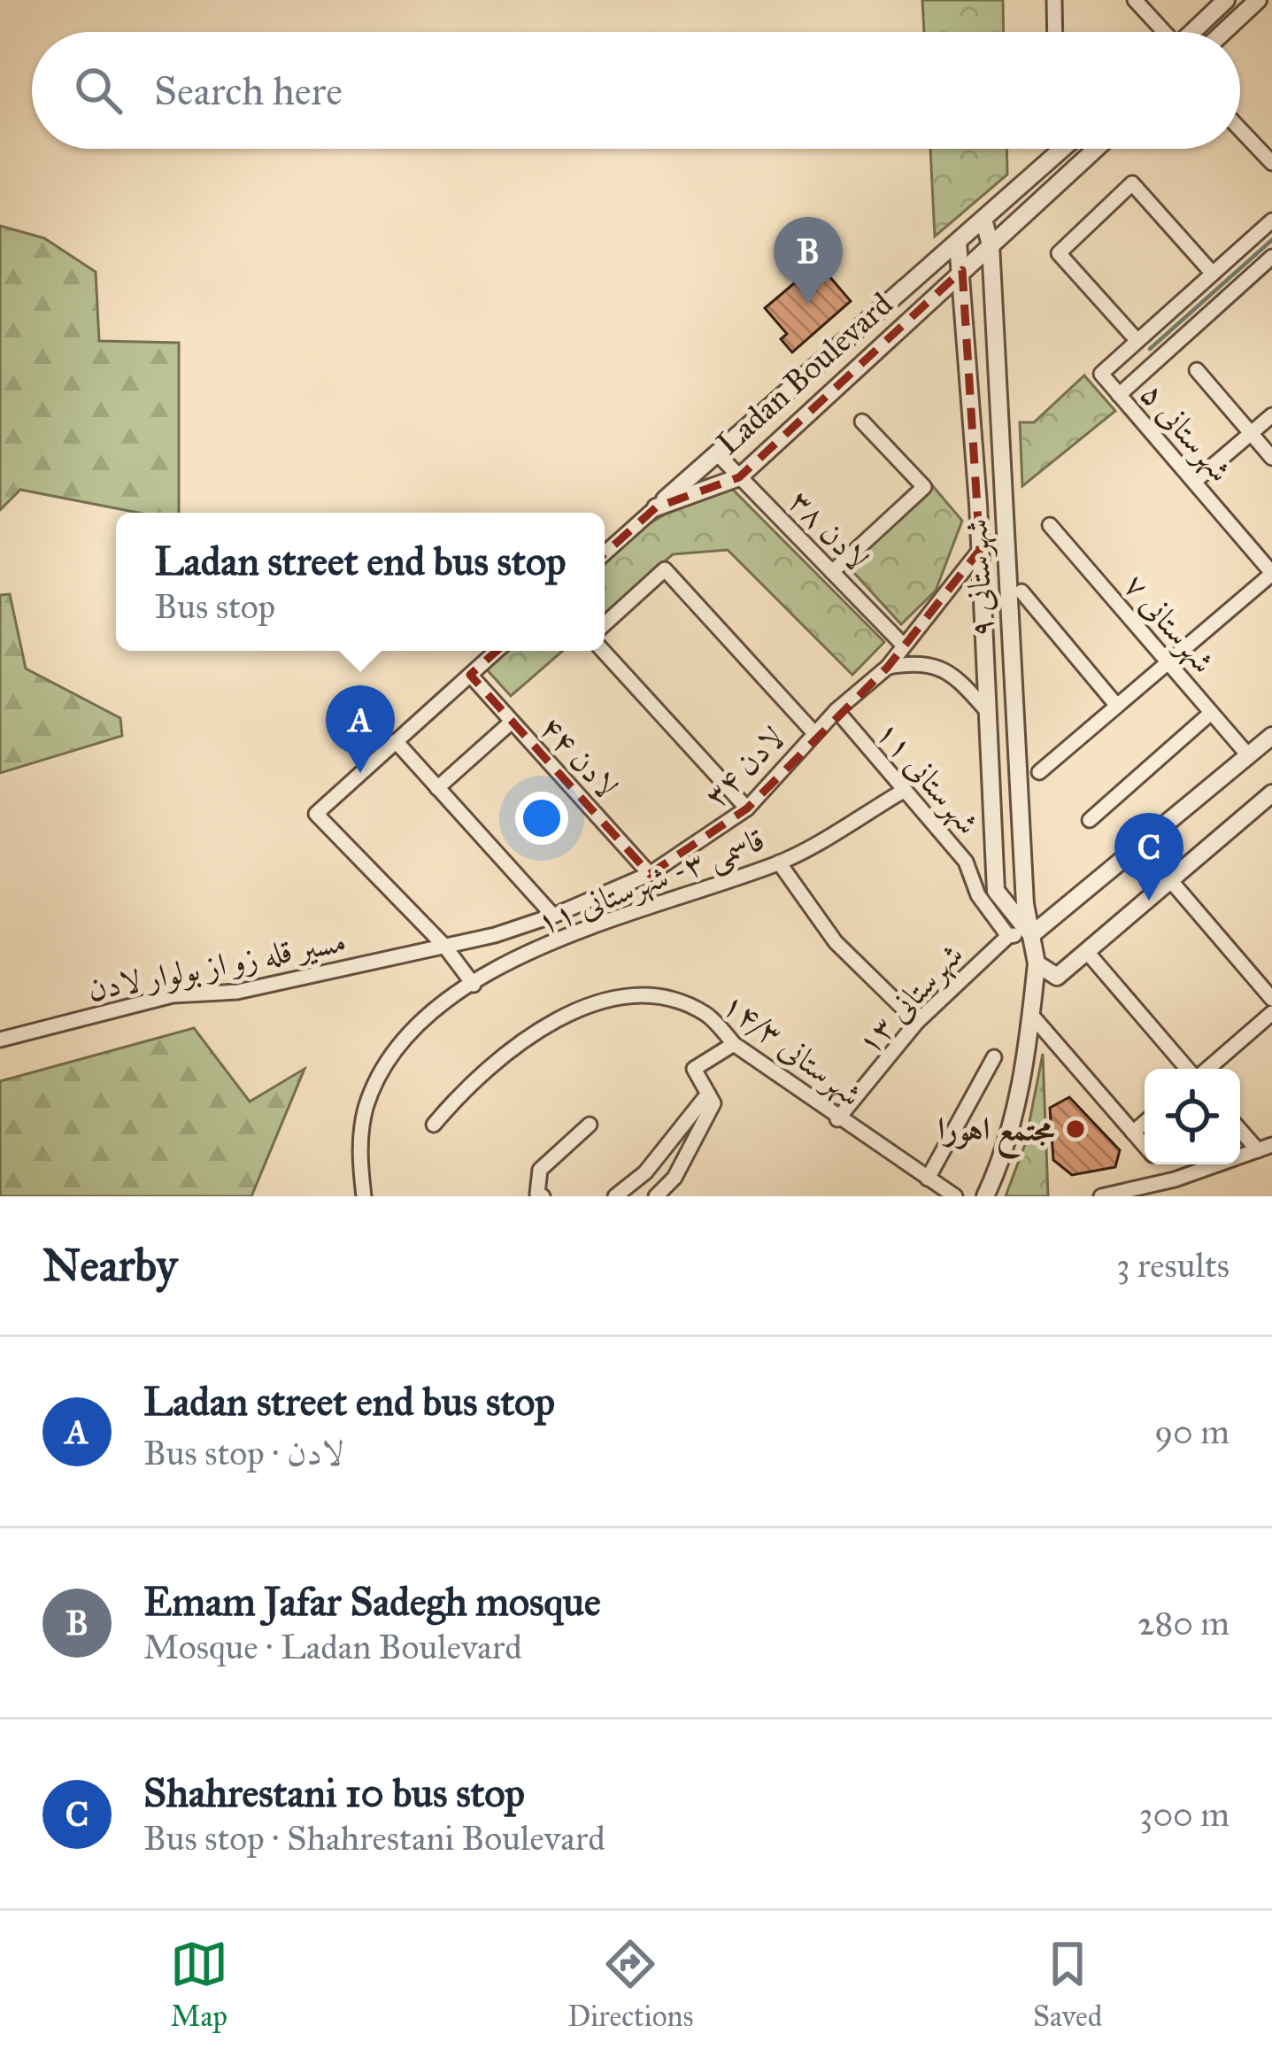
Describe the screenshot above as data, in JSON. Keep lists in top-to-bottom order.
{
  "streets": {
    "street": [
      "Ladan Boulevard",
      "شهرستانی ۵",
      "لادن ۳۸",
      "شهرستانی ۹",
      "شهرستانی ۷",
      "لادن ۴۴",
      "لادن ۳۴",
      "شهرستانی ۱۱",
      "قاسمی ۳- شهرستانی ۱۱",
      "مسیر قله زو از بولوار لادن",
      "شهرستانی ۱۳",
      "شهرستانی ۱۴/۳"
    ]
  },
  "crossings": [
    ["Ladan Boulevard", "لادن ۳۸"],
    ["Ladan Boulevard", "شهرستانی ۹"],
    ["لادن ۳۸", "لادن ۳۴"],
    ["شهرستانی ۹", "شهرستانی ۱۳"],
    ["لادن ۴۴", "لادن ۳۴"],
    ["لادن ۳۴", "شهرستانی ۱۱"],
    ["لادن ۳۴", "مسیر قله زو از بولوار لادن"],
    ["شهرستانی ۱۱", "قاسمی ۳- شهرستانی ۱۱"],
    ["شهرستانی ۱۱", "شهرستانی ۱۳"],
    ["شهرستانی ۱۳", "شهرستانی ۱۴/۳"]
  ],
  "places": ["مجتمع اهورا"],
  "page": {
    "search": "Search here",
    "pins": ["B", "A", "C"],
    "popup": ["Ladan street end bus stop", "Bus stop"],
    "heading": ["Nearby", "3 results"],
    "list": [
      {
        "mark": "A",
        "name": "Ladan street end bus stop",
        "note": "Bus stop · لادن",
        "value": "90 m"
      },
      {
        "mark": "B",
        "name": "Emam Jafar Sadegh mosque",
        "note": "Mosque · Ladan Boulevard",
        "value": "280 m"
      },
      {
        "mark": "C",
        "name": "Shahrestani 10 bus stop",
        "note": "Bus stop · Shahrestani Boulevard",
        "value": "300 m"
      }
    ],
    "nav": ["Map", "Directions", "Saved"]
  }
}
